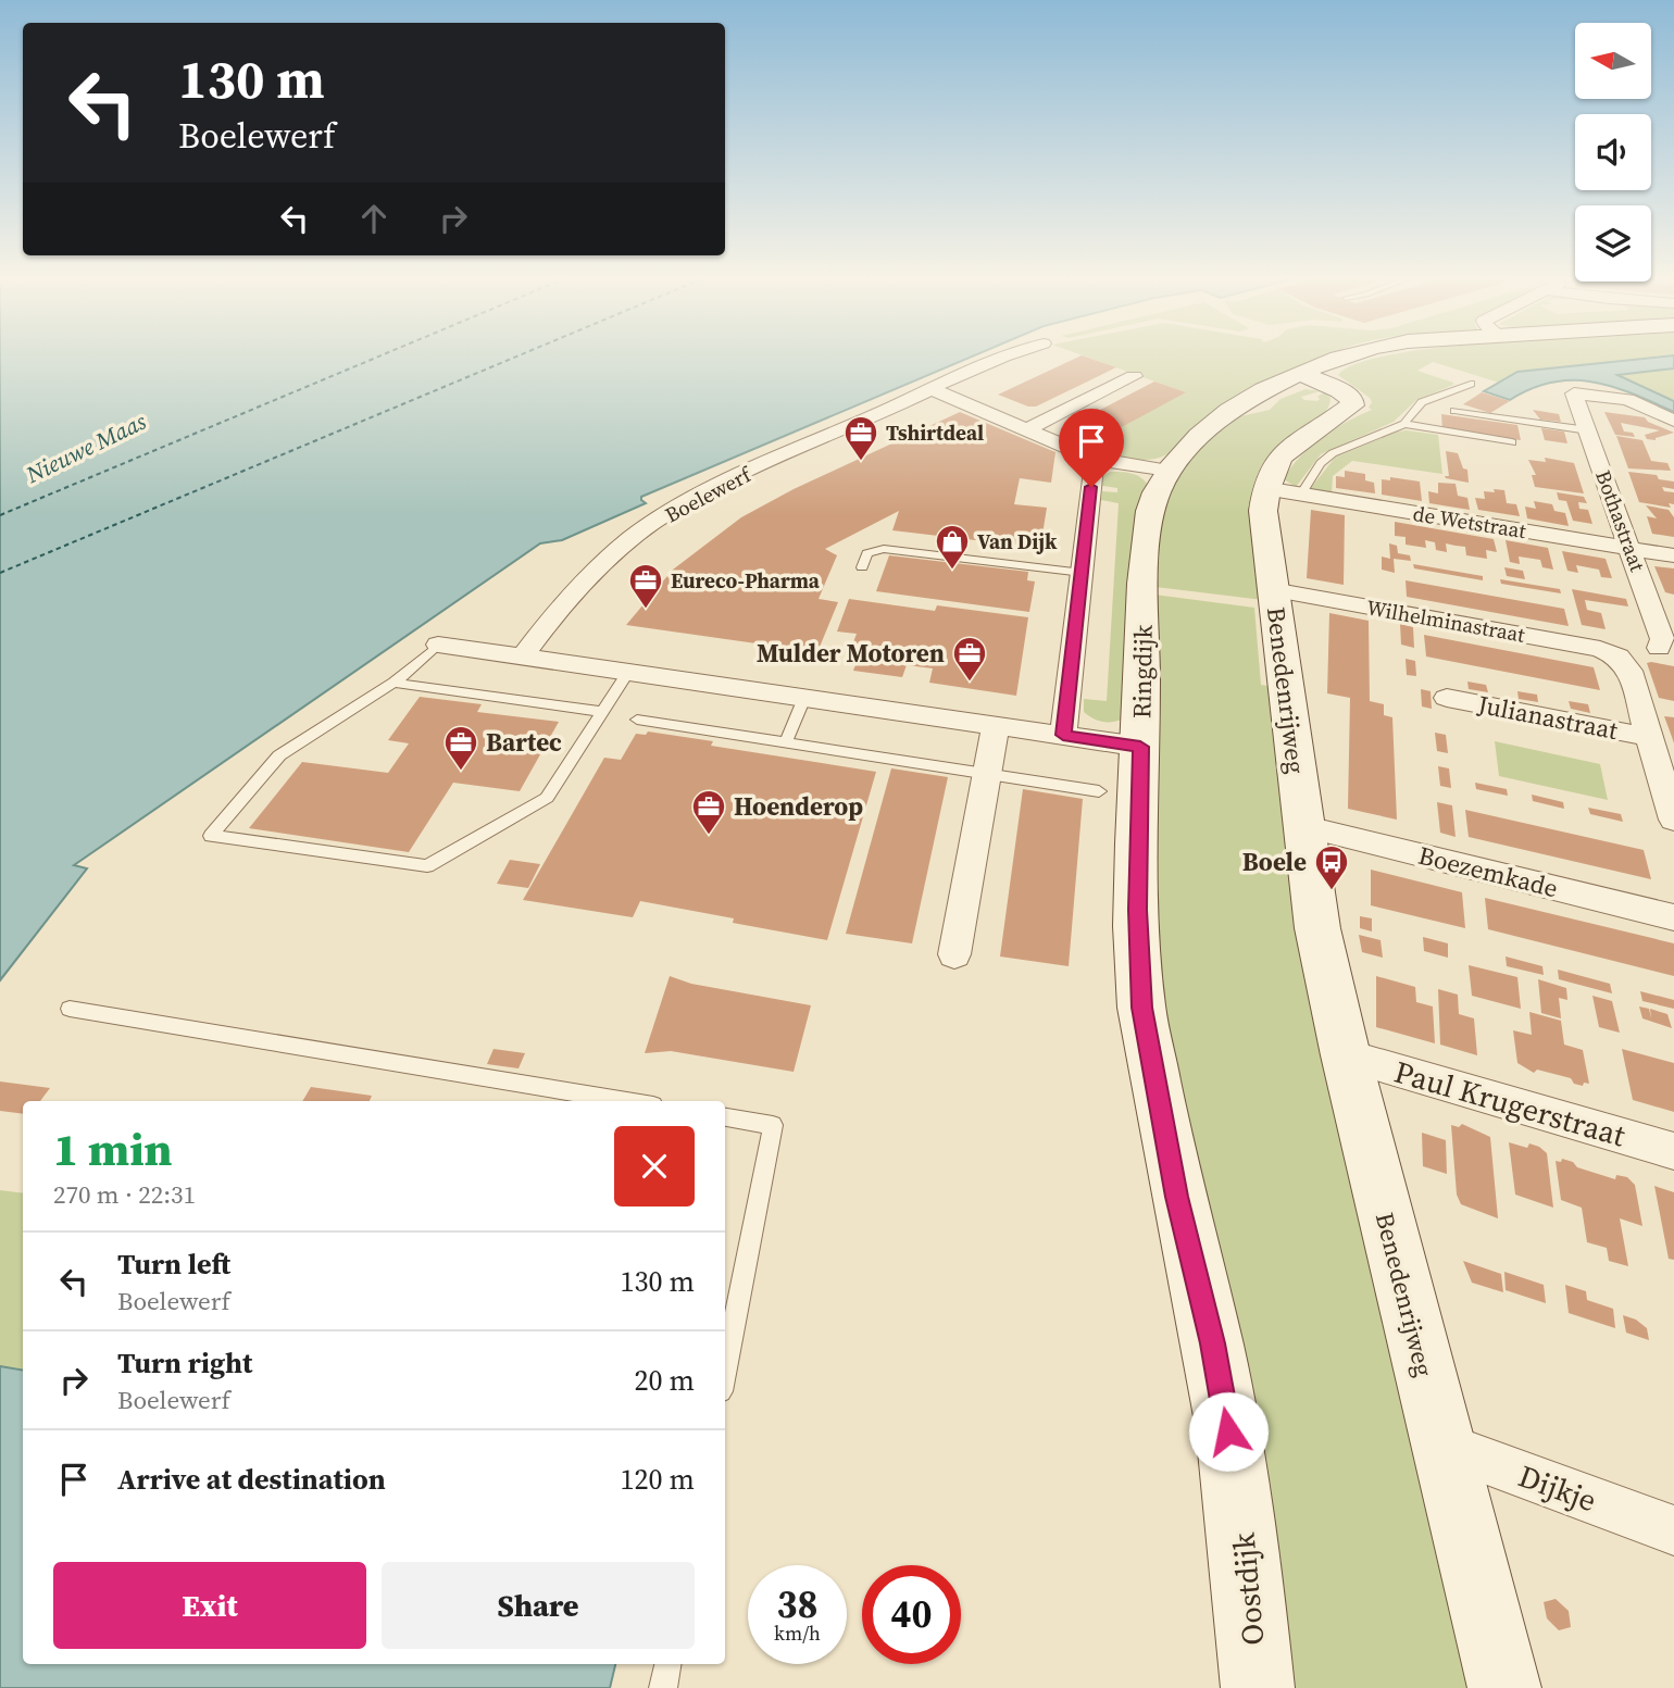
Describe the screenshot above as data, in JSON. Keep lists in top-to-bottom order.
{
  "streets": {
    "street": [
      "Boelewerf",
      "Bothastraat",
      "de Wetstraat",
      "Wilhelminastraat",
      "Ringdijk",
      "Benedenrijweg",
      "Julianastraat",
      "Boezemkade",
      "Paul Krugerstraat",
      "Dijkje",
      "Oostdijk"
    ]
  },
  "crossings": [
    ["Bothastraat", "de Wetstraat"],
    ["de Wetstraat", "Benedenrijweg"],
    ["Wilhelminastraat", "Benedenrijweg"],
    ["Ringdijk", "Benedenrijweg"],
    ["Ringdijk", "Oostdijk"],
    ["Benedenrijweg", "Boezemkade"],
    ["Benedenrijweg", "Paul Krugerstraat"],
    ["Benedenrijweg", "Dijkje"]
  ],
  "water": ["Nieuwe Maas"],
  "places": {
    "office": [
      "Tshirtdeal",
      "Eureco-Pharma",
      "Mulder Motoren",
      "Bartec",
      "Hoenderop"
    ],
    "shop": ["Van Dijk"],
    "bus stop": ["Boele"]
  },
  "north": "left",
  "page": {
    "turn": ["130 m", "Boelewerf"],
    "heading": ["1 min", "270 m · 22:31"],
    "list": [
      {
        "name": "Turn left",
        "note": "Boelewerf",
        "value": "130 m"
      },
      {
        "name": "Turn right",
        "note": "Boelewerf",
        "value": "20 m"
      },
      {
        "name": "Arrive at destination",
        "value": "120 m"
      }
    ],
    "buttons": ["Exit", "Share"],
    "speed": "38 km/h",
    "limit": "40"
  }
}
